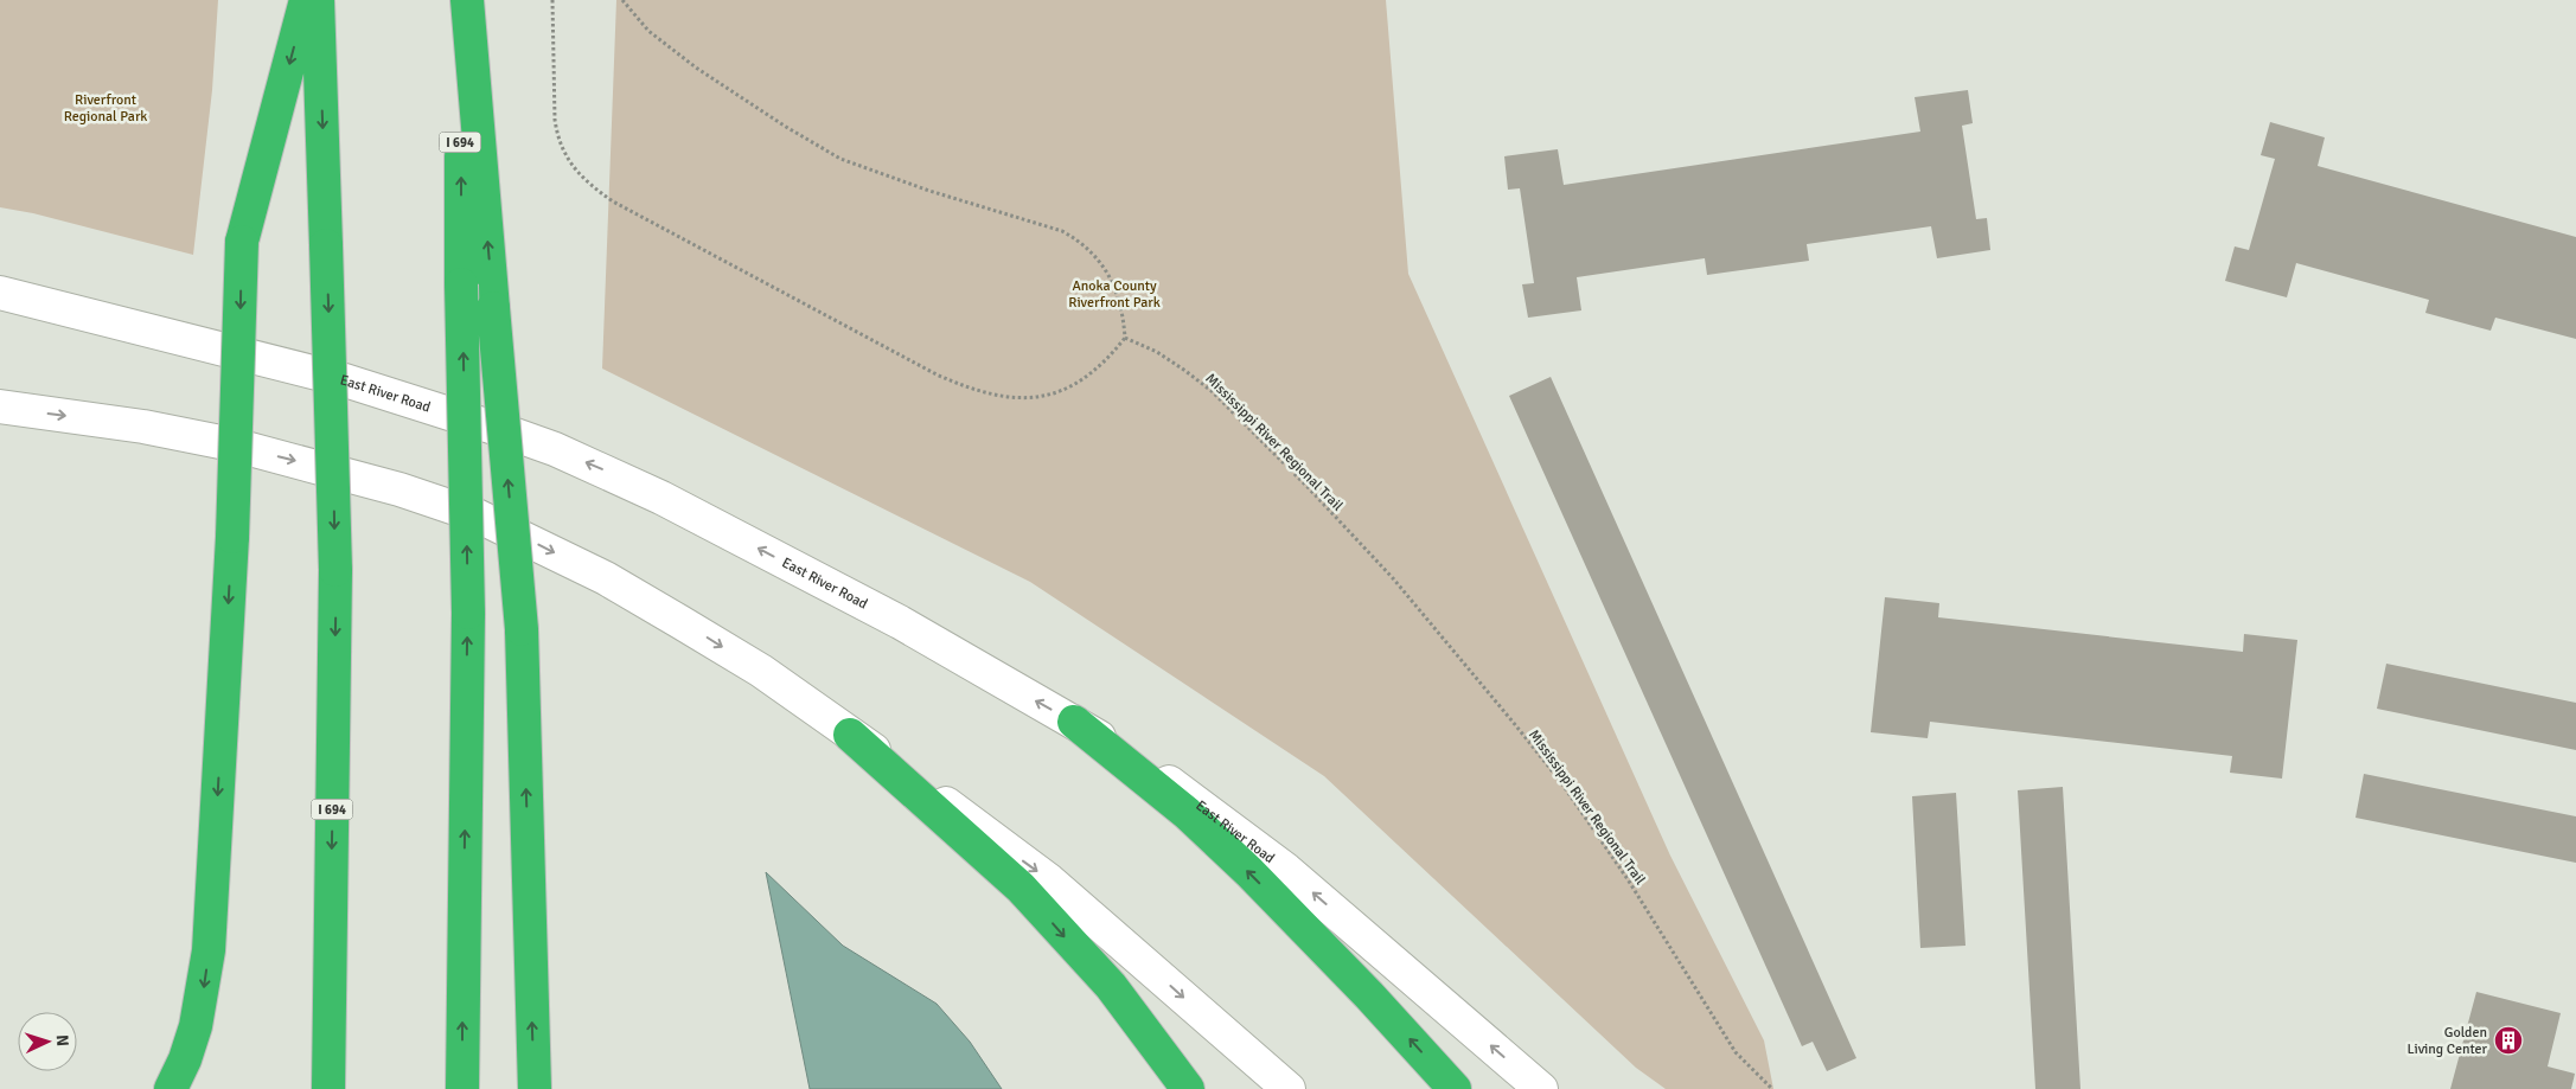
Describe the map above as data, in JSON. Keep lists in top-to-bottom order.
{
  "streets": {
    "highway": ["I 694"],
    "main road": ["East River Road"],
    "path": ["Mississippi River Regional Trail"]
  },
  "parks": ["Riverfront Regional Park", "Anoka County Riverfront Park"],
  "places": {
    "building": ["Golden Living Center"]
  },
  "north": "right"
}
